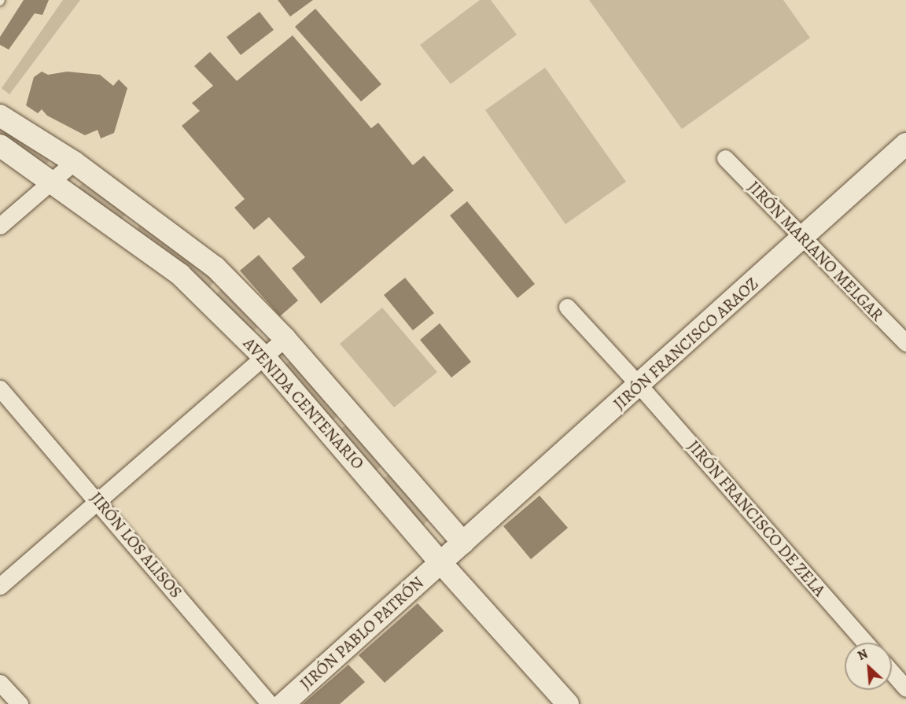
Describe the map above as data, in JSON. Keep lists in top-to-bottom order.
{
  "streets": {
    "main road": ["JIRÓN FRANCISCO ARAOZ", "AVENIDA CENTENARIO", "JIRÓN PABLO PATRÓN"],
    "street": ["JIRÓN MARIANO MELGAR", "JIRÓN FRANCISCO DE ZELA", "JIRÓN LOS ALISOS"]
  },
  "crossings": [
    ["JIRÓN MARIANO MELGAR", "JIRÓN FRANCISCO ARAOZ"],
    ["JIRÓN FRANCISCO ARAOZ", "AVENIDA CENTENARIO"],
    ["JIRÓN FRANCISCO ARAOZ", "JIRÓN FRANCISCO DE ZELA"],
    ["JIRÓN FRANCISCO ARAOZ", "JIRÓN PABLO PATRÓN"],
    ["AVENIDA CENTENARIO", "JIRÓN PABLO PATRÓN"]
  ],
  "north": "top left"
}
